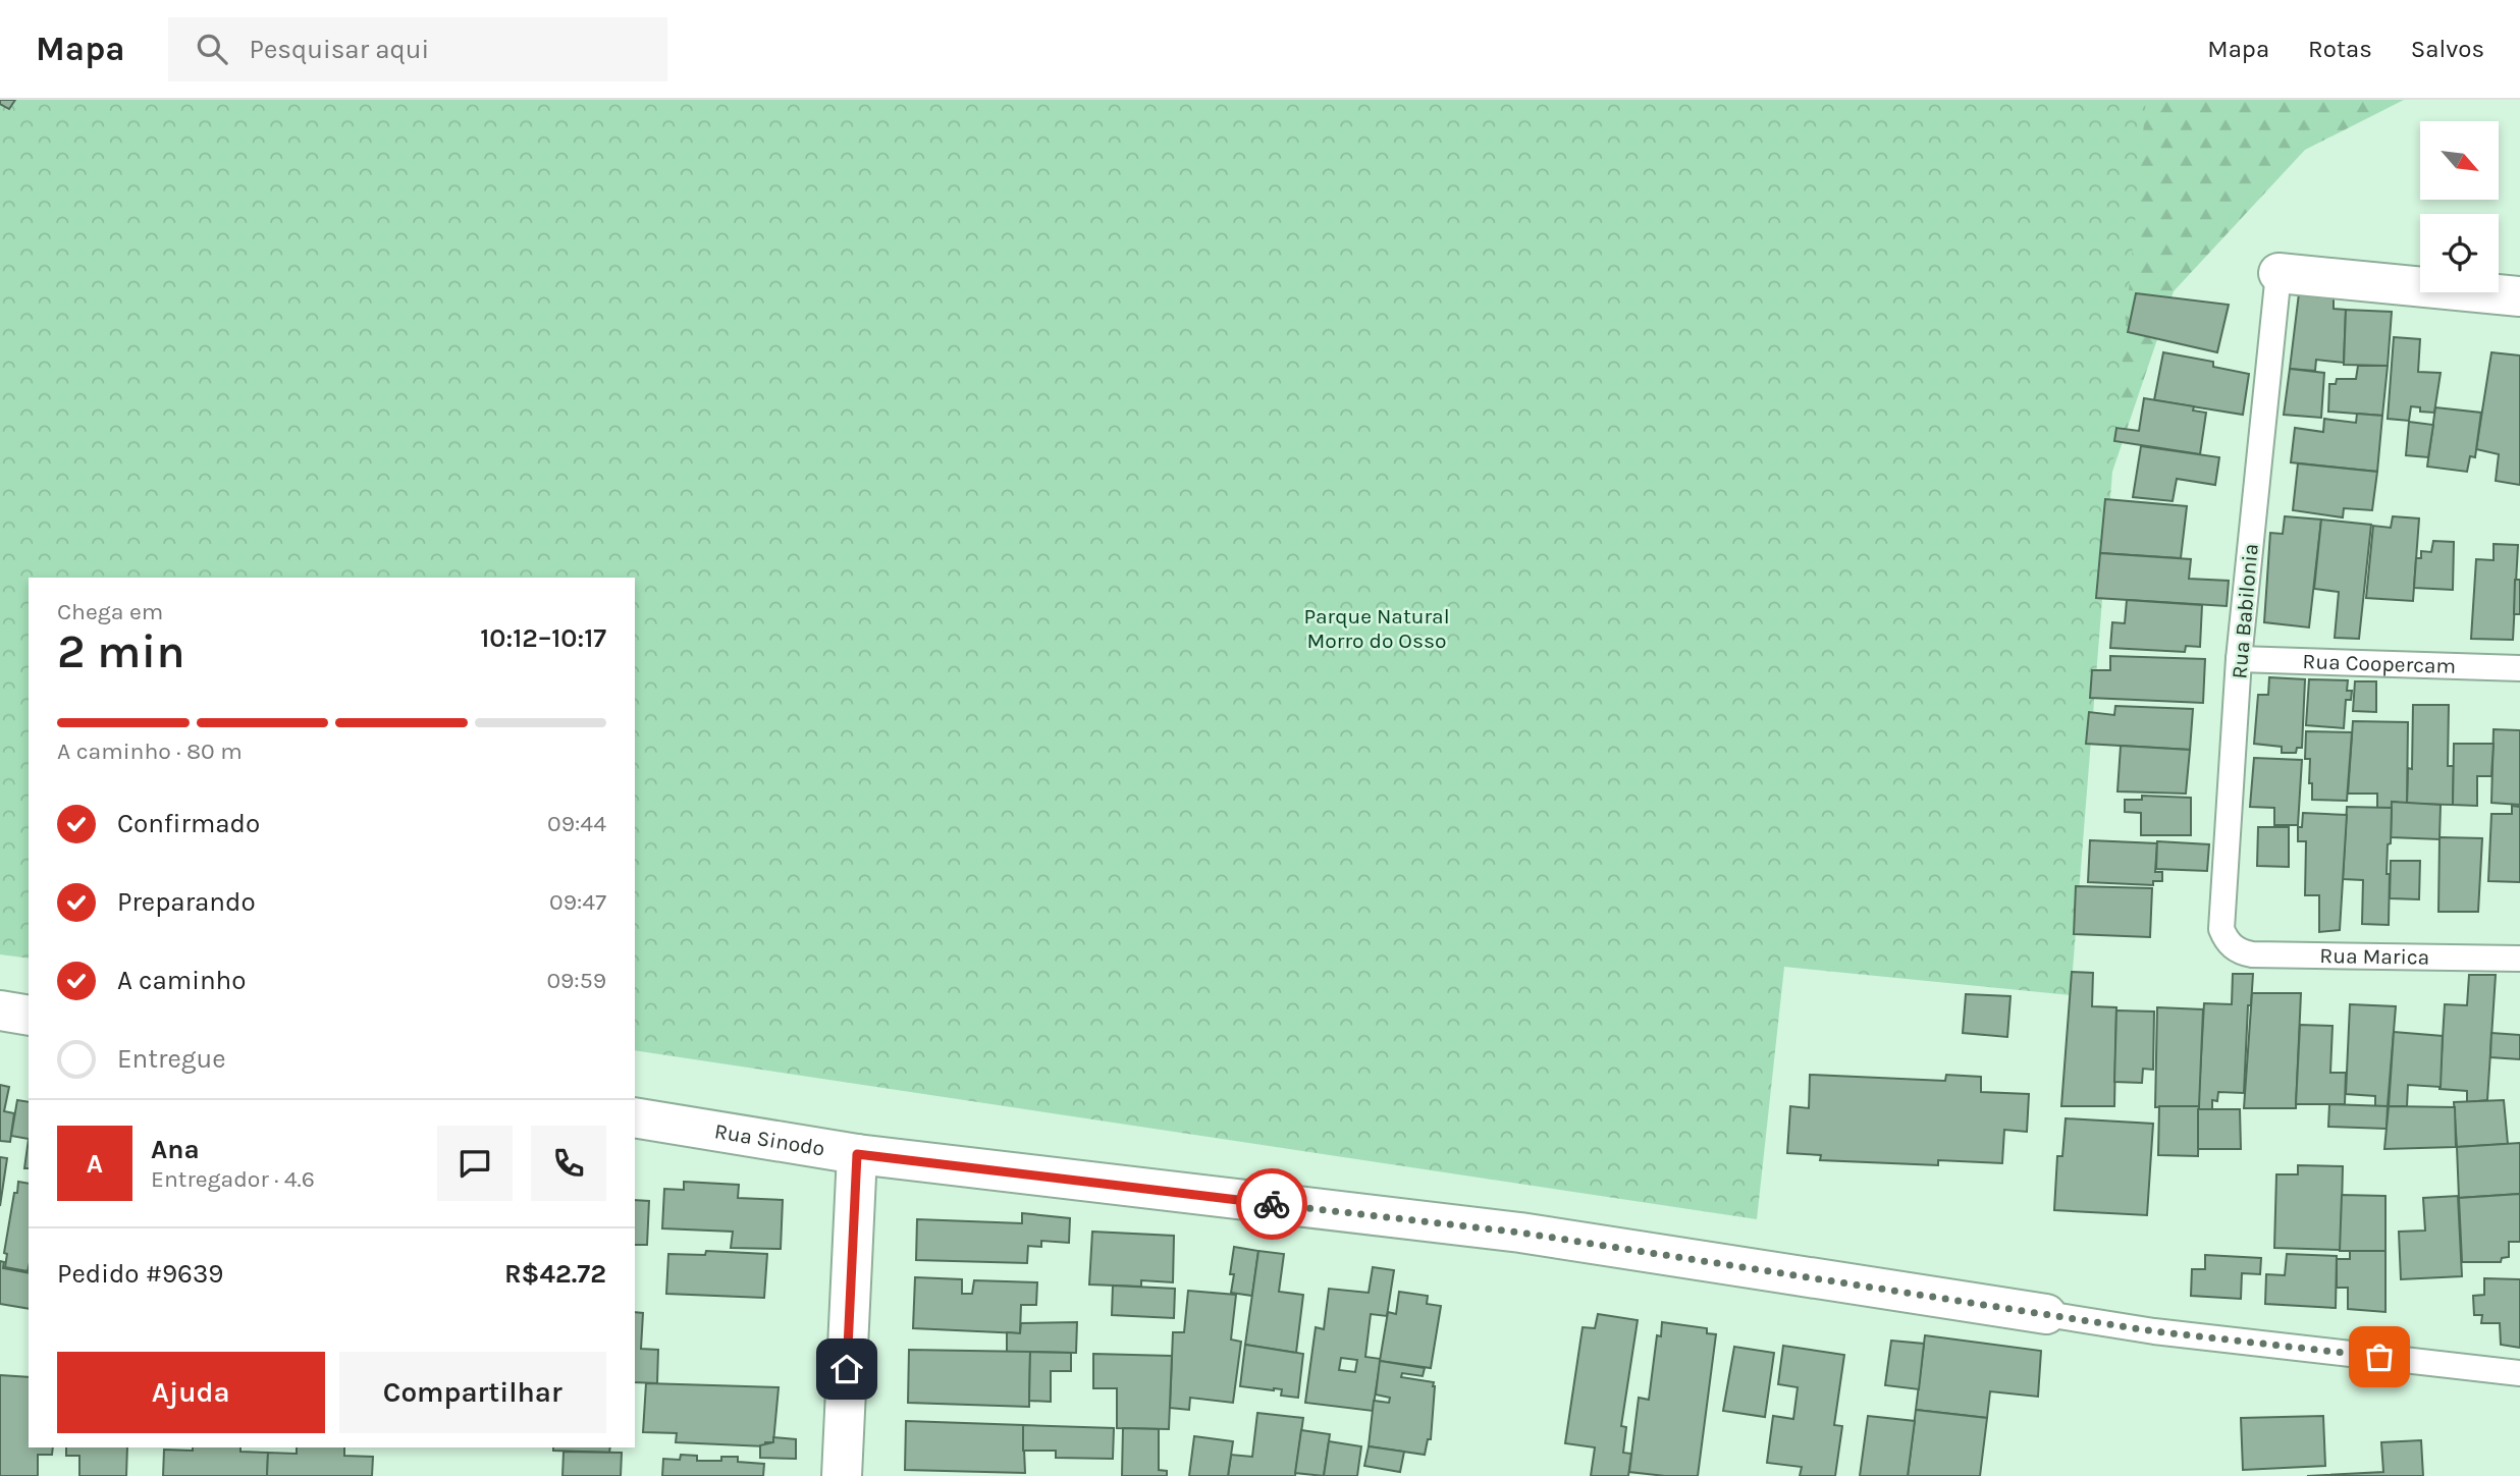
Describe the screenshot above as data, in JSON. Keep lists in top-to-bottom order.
{
  "streets": {
    "street": ["Rua Sinodo"],
    "lane": ["Rua Babilonia", "Rua Coopercam", "Rua Marica"]
  },
  "crossings": [
    ["Rua Babilonia", "Rua Coopercam"],
    ["Rua Babilonia", "Rua Marica"]
  ],
  "parks": ["Parque Natural Morro do Osso"],
  "north": "bottom right",
  "page": {
    "header": "Mapa",
    "search": "Pesquisar aqui",
    "nav": ["Mapa", "Rotas", "Salvos"],
    "heading": ["2 min", "Chega em", "10:12–10:17"],
    "panel": [
      "Ana",
      "Entregador · 4.6",
      "Pedido #9639",
      "R$42.72"
    ],
    "bar": "A caminho · 80 m",
    "list": [
      ["Confirmado", "09:44"],
      ["Preparando", "09:47"],
      ["A caminho", "09:59"],
      "Entregue"
    ],
    "round": "A",
    "buttons": ["Ajuda", "Compartilhar"]
  }
}
